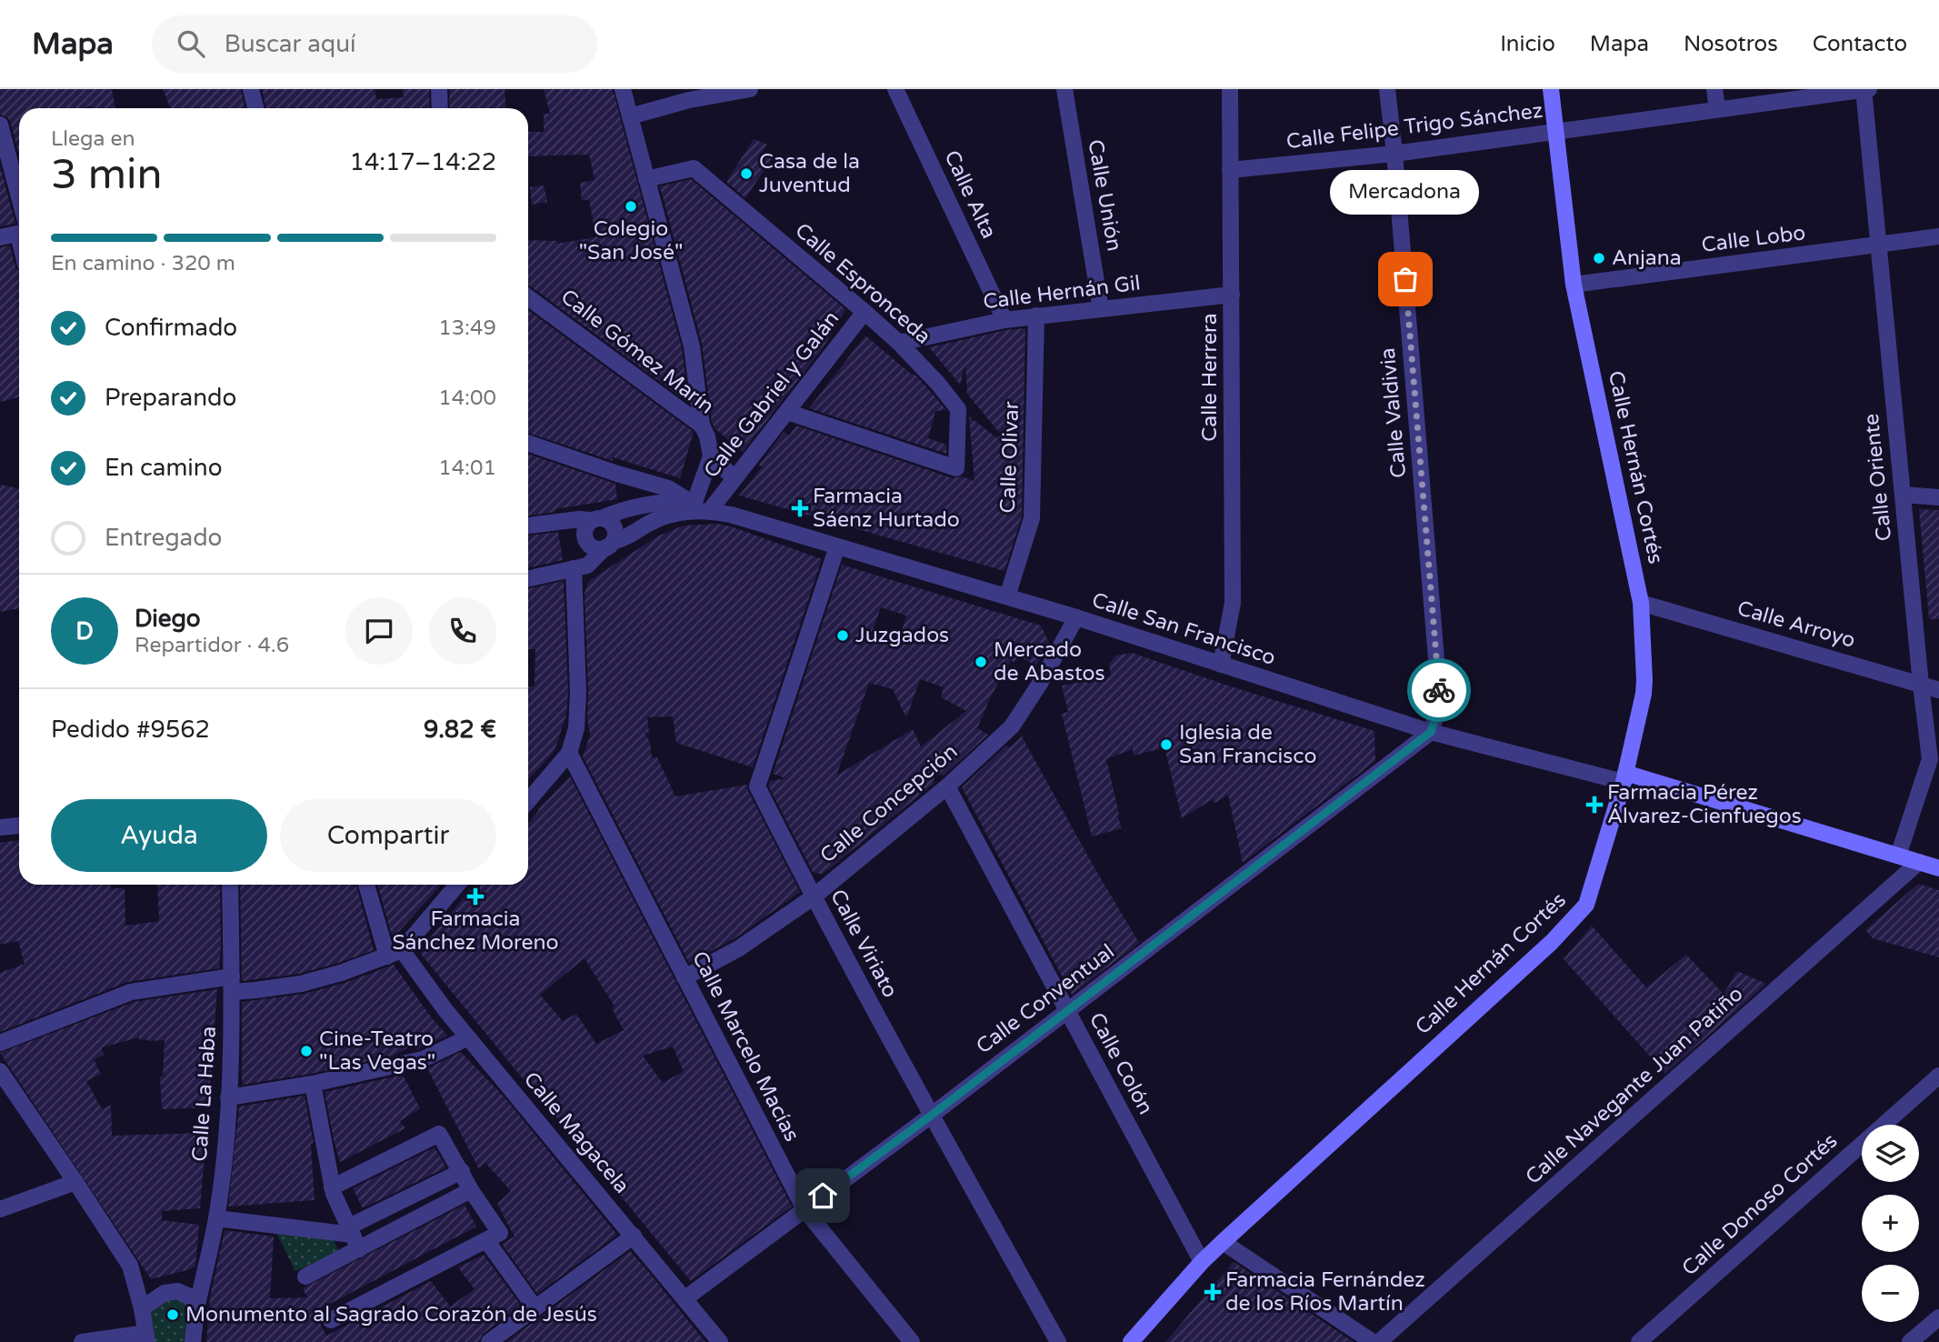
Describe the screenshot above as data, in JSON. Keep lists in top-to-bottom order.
{
  "streets": {
    "street": [
      "Calle Felipe Trigo Sánchez",
      "Calle Alta",
      "Calle Unión",
      "Calle Lobo",
      "Calle Espronceda",
      "Calle Hernán Gil",
      "Calle Gómez Marín",
      "Calle Herrera",
      "Calle Gabriel y Galán",
      "Calle Valdivia",
      "Calle Olivar",
      "Calle Hernán Cortés",
      "Calle Oriente",
      "Calle Arroyo",
      "Calle San Francisco",
      "Calle Concepción",
      "Calle Viriato",
      "Calle Conventual",
      "Calle Marcelo Macías",
      "Calle Colón",
      "Calle Navegante Juan Patiño",
      "Calle La Haba",
      "Calle Magacela",
      "Calle Donoso Cortés"
    ]
  },
  "crossings": [
    ["Calle Felipe Trigo Sánchez", "Calle Herrera"],
    ["Calle Felipe Trigo Sánchez", "Calle Valdivia"],
    ["Calle Felipe Trigo Sánchez", "Calle Hernán Cortés"],
    ["Calle Felipe Trigo Sánchez", "Calle Oriente"],
    ["Calle Alta", "Calle Hernán Gil"],
    ["Calle Unión", "Calle Hernán Gil"],
    ["Calle Lobo", "Calle Hernán Cortés"],
    ["Calle Lobo", "Calle Oriente"],
    ["Calle Espronceda", "Calle Hernán Gil"],
    ["Calle Espronceda", "Calle Gabriel y Galán"],
    ["Calle Hernán Gil", "Calle Herrera"],
    ["Calle Hernán Gil", "Calle Olivar"],
    ["Calle Herrera", "Calle San Francisco"],
    ["Calle Valdivia", "Calle San Francisco"],
    ["Calle Valdivia", "Calle Conventual"],
    ["Calle Olivar", "Calle San Francisco"],
    ["Calle Hernán Cortés", "Calle Arroyo"],
    ["Calle Hernán Cortés", "Calle San Francisco"],
    ["Calle Hernán Cortés", "Calle Colón"],
    ["Calle Oriente", "Calle Arroyo"],
    ["Calle San Francisco", "Calle Concepción"],
    ["Calle San Francisco", "Calle Viriato"],
    ["Calle San Francisco", "Calle Conventual"],
    ["Calle Concepción", "Calle Viriato"],
    ["Calle Concepción", "Calle Marcelo Macías"],
    ["Calle Concepción", "Calle Colón"],
    ["Calle Viriato", "Calle Conventual"],
    ["Calle Conventual", "Calle Marcelo Macías"],
    ["Calle Conventual", "Calle Colón"],
    ["Calle Conventual", "Calle Magacela"]
  ],
  "places": {
    "other": [
      "Casa de la Juventud",
      "Colegio \"San José\"",
      "Anjana",
      "Mercadona",
      "Juzgados",
      "Mercado de Abastos",
      "Iglesia de San Francisco",
      "Cine-Teatro \"Las Vegas\"",
      "Monumento al Sagrado Corazón de Jesús"
    ],
    "health": [
      "Farmacia Sáenz Hurtado",
      "Farmacia Pérez Álvarez-Cienfuegos",
      "Farmacia Sánchez Moreno",
      "Farmacia Fernández de los Ríos Martín"
    ]
  },
  "page": {
    "header": "Mapa",
    "search": "Buscar aquí",
    "nav": [
      "Inicio",
      "Mapa",
      "Nosotros",
      "Contacto"
    ],
    "heading": ["3 min", "Llega en", "14:17–14:22"],
    "panel": [
      "Diego",
      "Repartidor · 4.6",
      "Pedido #9562",
      "9.82 €"
    ],
    "bubble": "Mercadona",
    "bar": "En camino · 320 m",
    "list": [
      ["Confirmado", "13:49"],
      ["Preparando", "14:00"],
      ["En camino", "14:01"],
      "Entregado"
    ],
    "round": "D",
    "buttons": ["Ayuda", "Compartir"],
    "map_buttons": ["+", "−"]
  }
}
